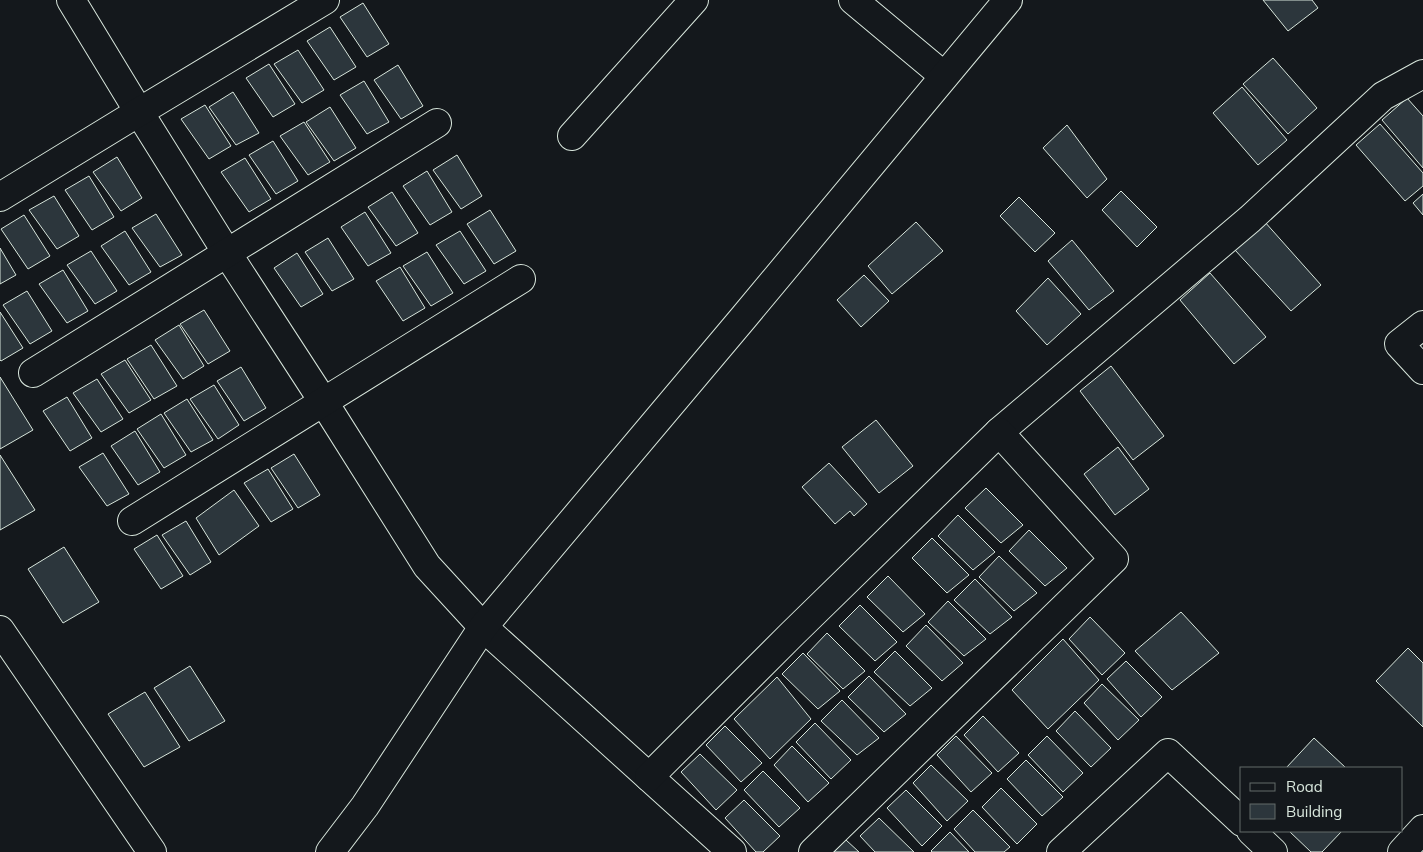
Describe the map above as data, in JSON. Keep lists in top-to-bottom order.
{
  "legend": ["Road", "Building"]
}
